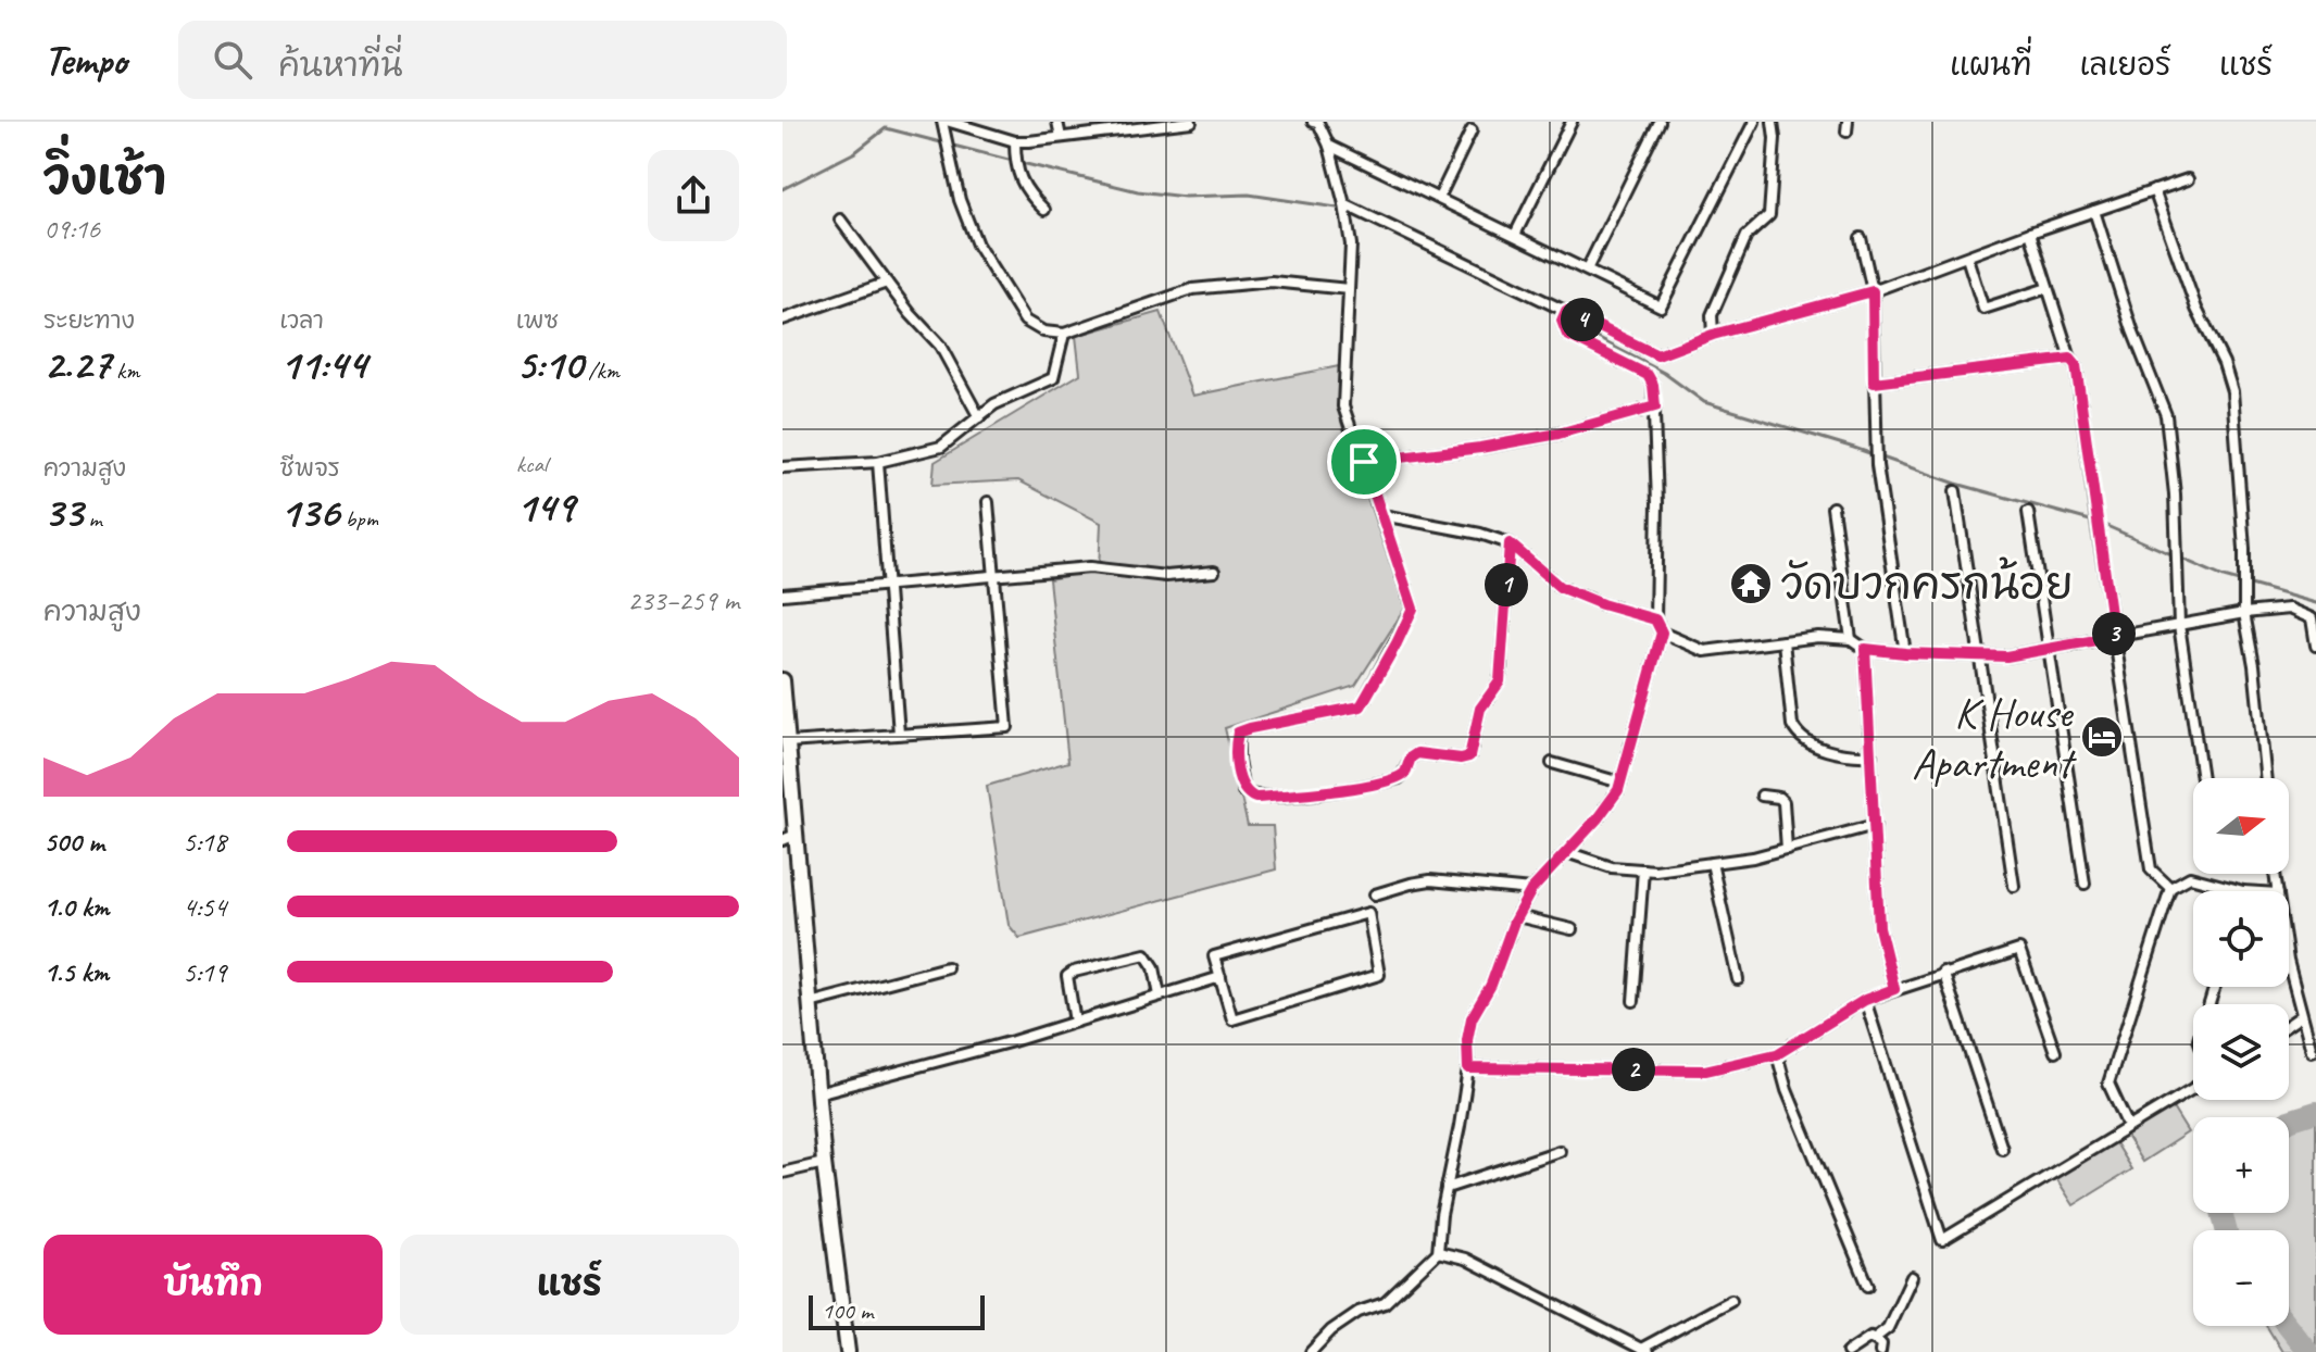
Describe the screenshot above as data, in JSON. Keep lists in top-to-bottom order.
{
  "places": {
    "temple": ["วัดบวกครกน้อย"],
    "hotel": ["K House Apartment"]
  },
  "scale_bar": "100 m",
  "north": "right",
  "page": {
    "header": "Tempo",
    "search": "ค้นหาที่นี่",
    "nav": ["แผนที่", "เลเยอร์", "แชร์"],
    "heading": ["วิ่งเช้า", "09:16"],
    "stats": [
      ["ระยะทาง", "2.27 km"],
      ["เวลา", "11:44"],
      ["เพซ", "5:10 /km"],
      ["ความสูง", "33 m"],
      ["ชีพจร", "136 bpm"],
      ["kcal", "149"]
    ],
    "pins": [
      "4",
      "1",
      "3",
      "2"
    ],
    "chart": ["ความสูง", "233–259 m"],
    "map_buttons": ["+", "−"],
    "list": [
      {
        "name": "500 m",
        "note": "5:18"
      },
      {
        "name": "1.0 km",
        "note": "4:54"
      },
      {
        "name": "1.5 km",
        "note": "5:19"
      }
    ],
    "buttons": ["บันทึก", "แชร์"],
    "scale": "100 m"
  }
}
